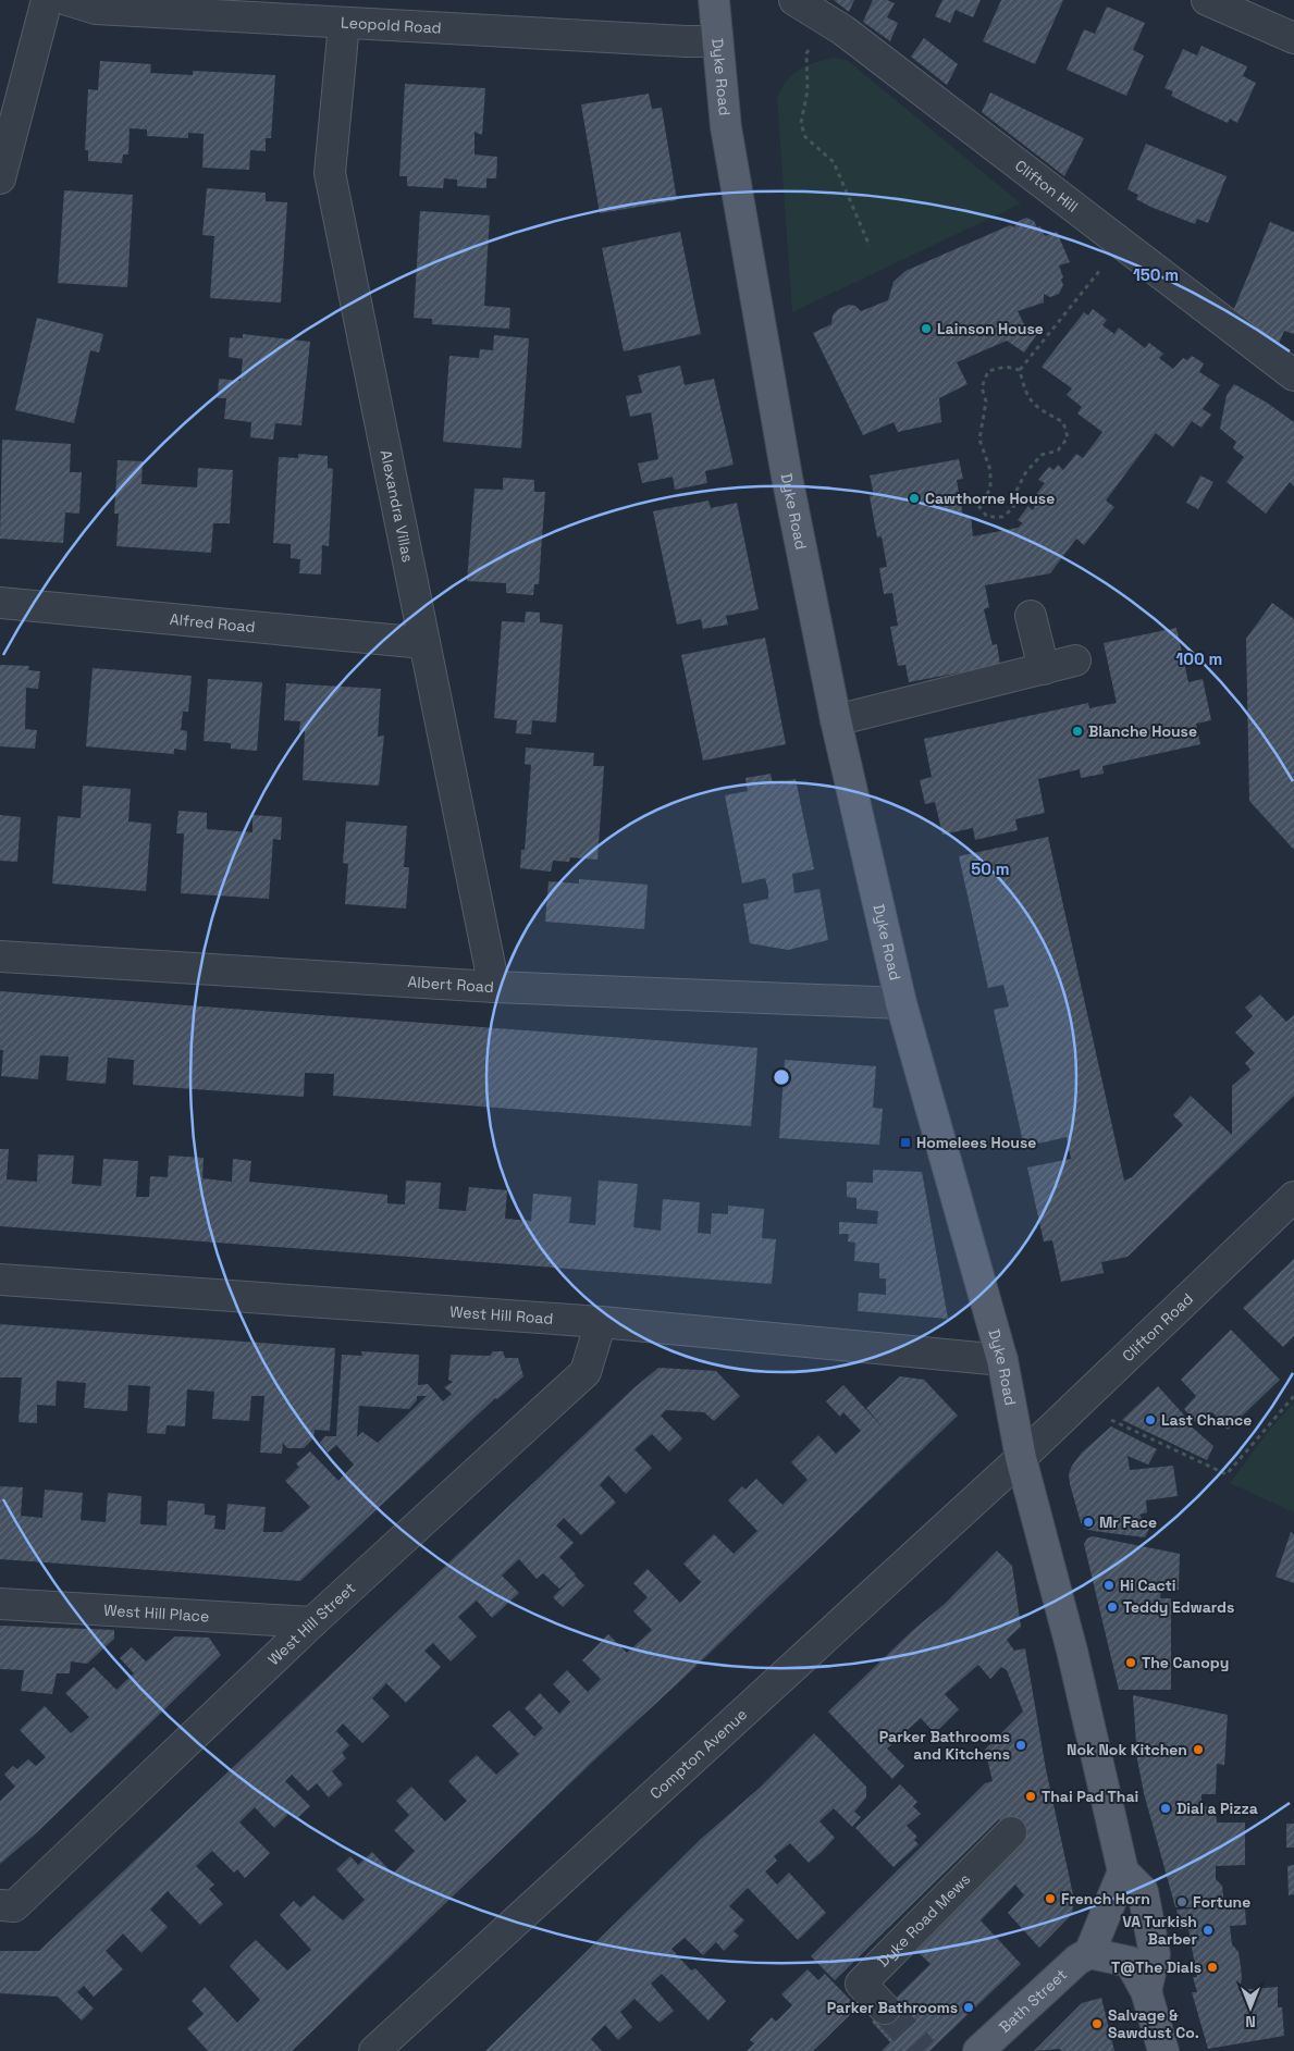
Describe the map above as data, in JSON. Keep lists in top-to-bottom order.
{
  "streets": {
    "main road": ["Dyke Road", "Bath Street"],
    "street": [
      "Leopold Road",
      "Clifton Hill",
      "Alexandra Villas",
      "Alfred Road",
      "Albert Road",
      "West Hill Road",
      "Clifton Road",
      "West Hill Place",
      "West Hill Street",
      "Compton Avenue",
      "Dyke Road Mews"
    ]
  },
  "crossings": [
    ["Leopold Road", "Dyke Road"],
    ["Leopold Road", "Alexandra Villas"],
    ["Dyke Road", "Albert Road"],
    ["Dyke Road", "West Hill Road"],
    ["Dyke Road", "Clifton Road"],
    ["Dyke Road", "Compton Avenue"],
    ["Alexandra Villas", "Alfred Road"],
    ["Alexandra Villas", "Albert Road"],
    ["West Hill Road", "West Hill Street"],
    ["Clifton Road", "Compton Avenue"],
    ["West Hill Place", "West Hill Street"]
  ],
  "places": {
    "other": [
      "Lainson House",
      "Cawthorne House",
      "Blanche House",
      "Last Chance",
      "Mr Face",
      "Hi Cacti",
      "Teddy Edwards",
      "The Canopy",
      "Parker Bathrooms and Kitchens",
      "Nok Nok Kitchen",
      "Thai Pad Thai",
      "Dial a Pizza",
      "French Horn",
      "Fortune",
      "VA Turkish Barber",
      "T@The Dials",
      "Parker Bathrooms",
      "Salvage & Sawdust Co."
    ],
    "transit": ["Homelees House"]
  },
  "north": "bottom",
  "rings": ["150 m", "100 m", "50 m"]
}
